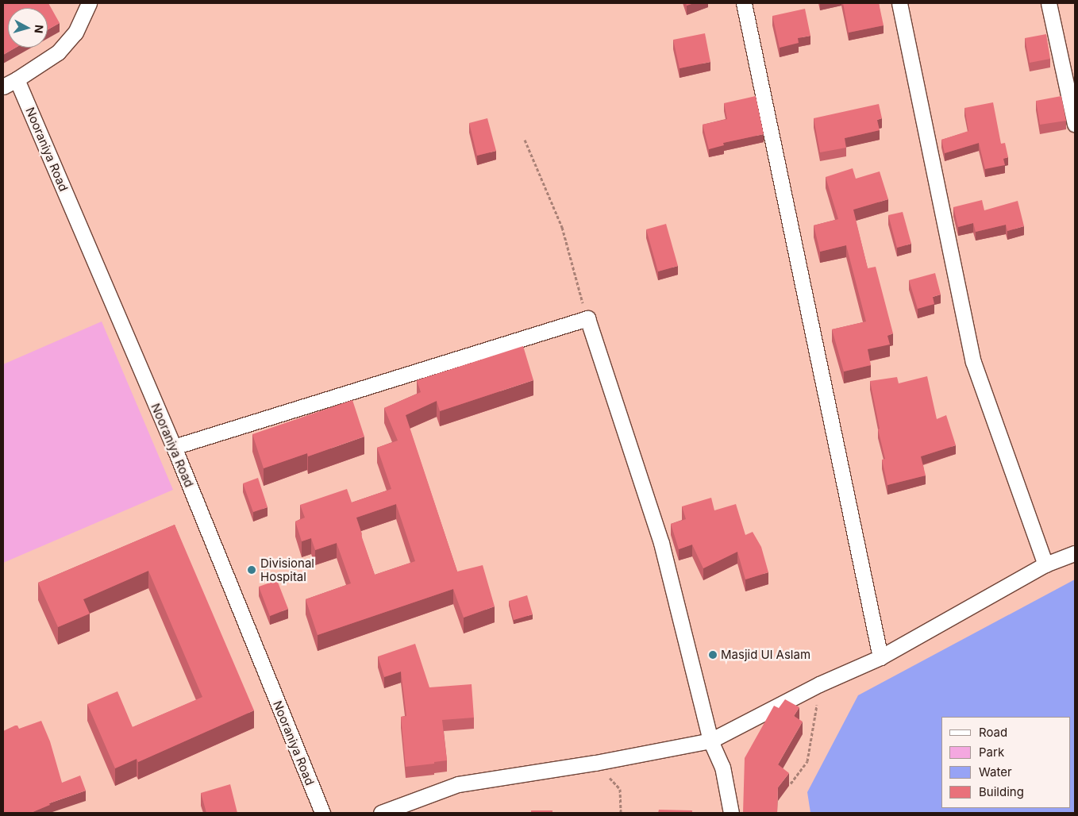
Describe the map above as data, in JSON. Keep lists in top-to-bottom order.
{
  "streets": {
    "street": ["Nooraniya Road"]
  },
  "places": ["Divisional Hospital", "Masjid Ul Aslam"],
  "legend": [
    "Road",
    "Park",
    "Water",
    "Building"
  ],
  "north": "right"
}
